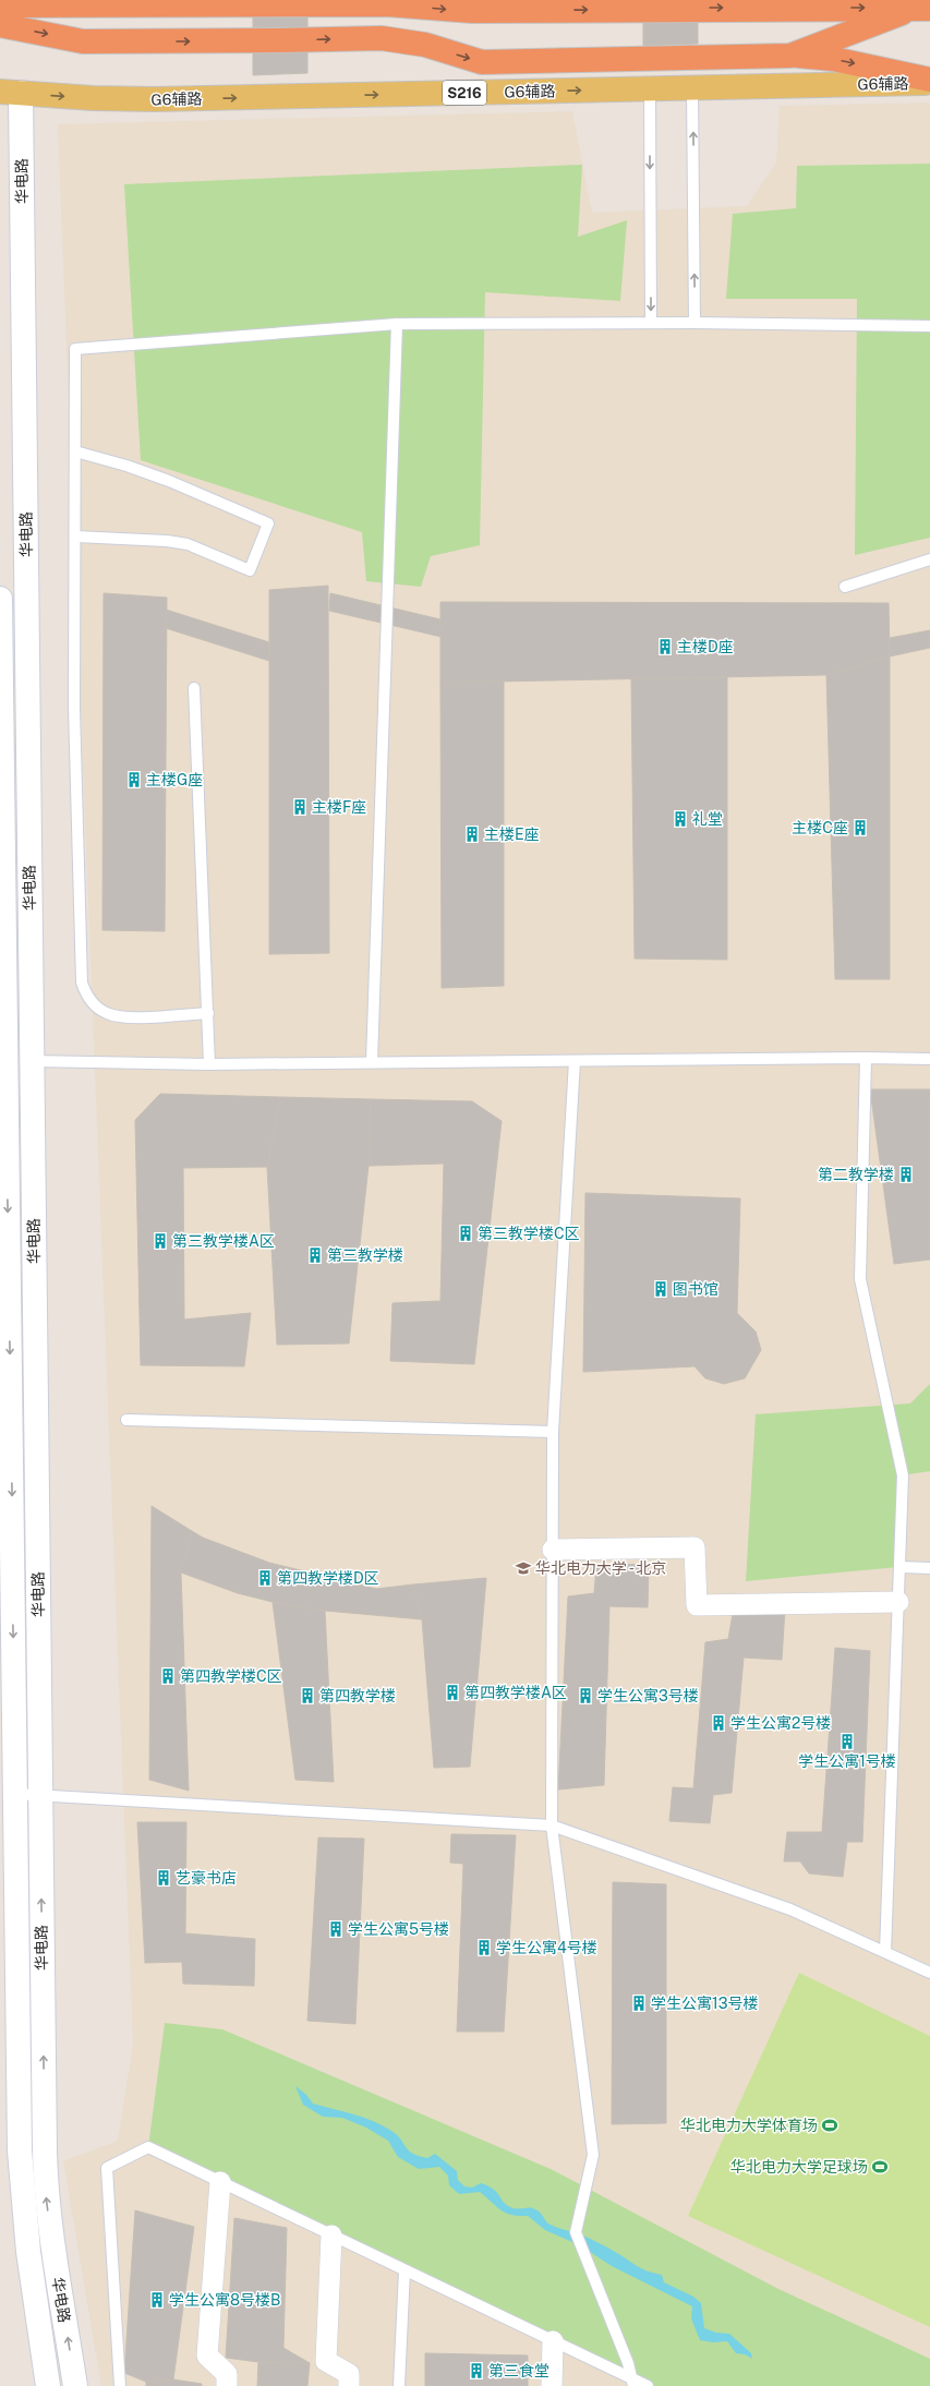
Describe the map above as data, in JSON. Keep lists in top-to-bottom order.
{
  "streets": {
    "main road": ["G6辅路", "S216"],
    "street": ["华电路"]
  },
  "crossings": [
    ["G6辅路", "华电路"]
  ],
  "one_way": ["G6辅路"],
  "places": {
    "building": [
      "主楼D座",
      "主楼G座",
      "主楼F座",
      "礼堂",
      "主楼C座",
      "主楼E座",
      "第二教学楼",
      "第三教学楼C区",
      "第三教学楼A区",
      "第三教学楼",
      "图书馆",
      "第四教学楼D区",
      "第四教学楼C区",
      "第四教学楼A区",
      "第四教学楼",
      "学生公寓3号楼",
      "学生公寓2号楼",
      "学生公寓1号楼",
      "艺豪书店",
      "学生公寓5号楼",
      "学生公寓4号楼",
      "学生公寓13号楼",
      "学生公寓8号楼B",
      "第三食堂"
    ],
    "school or university": ["华北电力大学 - 北京"],
    "sports": ["华北电力大学体育场", "华北电力大学足球场"]
  }
}
